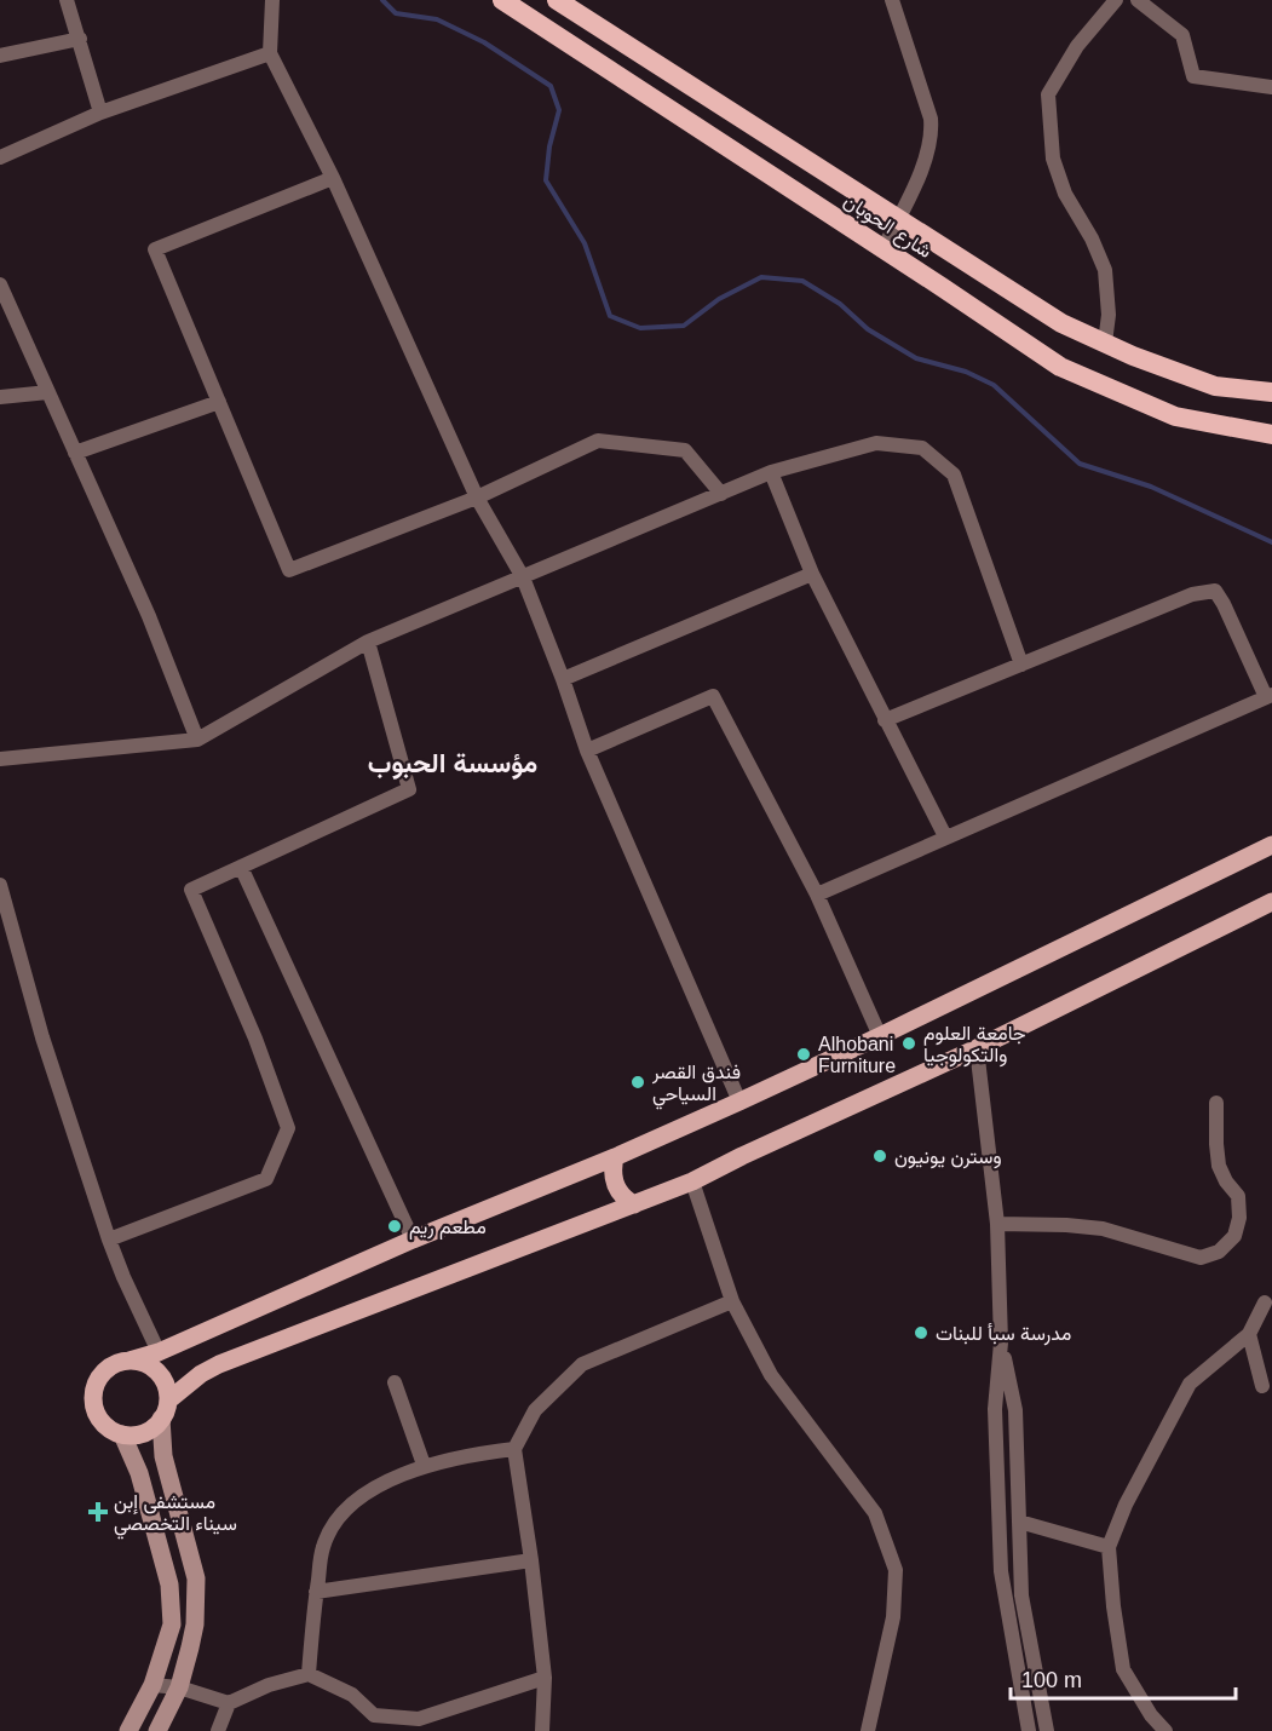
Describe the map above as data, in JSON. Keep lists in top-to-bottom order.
{
  "streets": {
    "highway": ["شارع الحوبان"]
  },
  "districts": ["مؤسسة الحبوب"],
  "places": {
    "other": [
      "جامعة العلوم والتكولوجيا",
      "Alhobani Furniture",
      "فندق القصر السياحي",
      "وسترن يونيون",
      "مطعم ريم",
      "مدرسة سبأ للبنات"
    ],
    "health": ["مستشفى إبن سيناء التخصصي"]
  },
  "scale_bar": "100 m"
}
